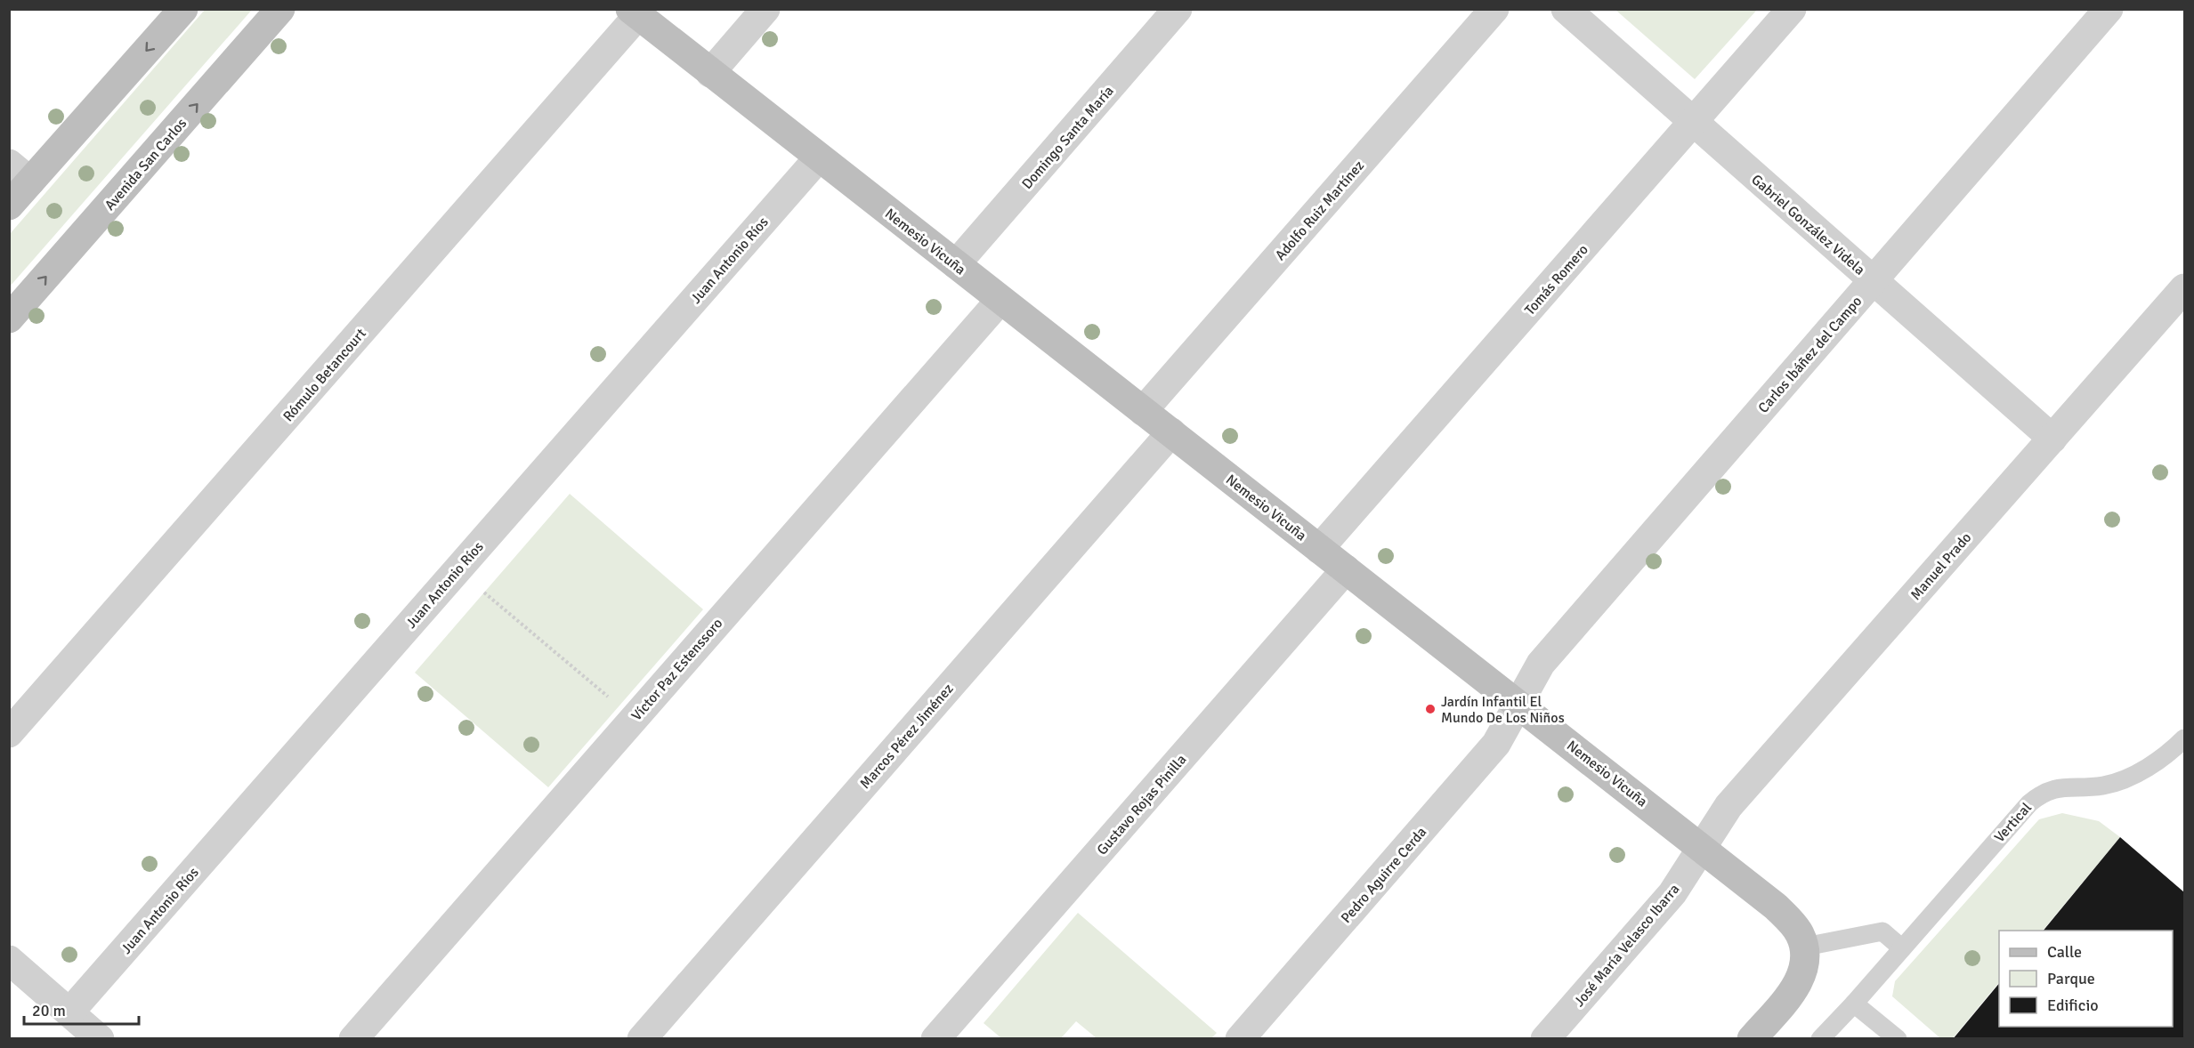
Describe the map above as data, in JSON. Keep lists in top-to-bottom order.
{
  "streets": {
    "street": [
      "Domingo Santa María",
      "Avenida San Carlos",
      "Adolfo Ruiz Martínez",
      "Gabriel González Videla",
      "Nemesio Vicuña",
      "Juan Antonio Ríos",
      "Tomás Romero",
      "Carlos Ibáñez del Campo",
      "Rómulo Betancourt",
      "Manuel Prado",
      "Víctor Paz Estenssoro",
      "Marcos Pérez Jiménez",
      "Gustavo Rojas Pinilla",
      "Pedro Aguirre Cerda",
      "José María Velasco Ibarra"
    ],
    "lane": ["Vertical"]
  },
  "crossings": [
    ["Domingo Santa María", "Nemesio Vicuña"],
    ["Adolfo Ruiz Martínez", "Nemesio Vicuña"],
    ["Gabriel González Videla", "Tomás Romero"],
    ["Gabriel González Videla", "Carlos Ibáñez del Campo"],
    ["Gabriel González Videla", "Manuel Prado"],
    ["Nemesio Vicuña", "Juan Antonio Ríos"],
    ["Nemesio Vicuña", "Tomás Romero"],
    ["Nemesio Vicuña", "Carlos Ibáñez del Campo"],
    ["Nemesio Vicuña", "Rómulo Betancourt"],
    ["Nemesio Vicuña", "Manuel Prado"],
    ["Nemesio Vicuña", "Víctor Paz Estenssoro"],
    ["Nemesio Vicuña", "Marcos Pérez Jiménez"],
    ["Nemesio Vicuña", "Gustavo Rojas Pinilla"],
    ["Nemesio Vicuña", "Pedro Aguirre Cerda"],
    ["Nemesio Vicuña", "José María Velasco Ibarra"],
    ["Carlos Ibáñez del Campo", "Pedro Aguirre Cerda"],
    ["Manuel Prado", "José María Velasco Ibarra"]
  ],
  "places": ["Jardín Infantil El Mundo De Los Niños"],
  "legend": ["Calle", "Parque", "Edificio"],
  "scale_bar": "20 m"
}
